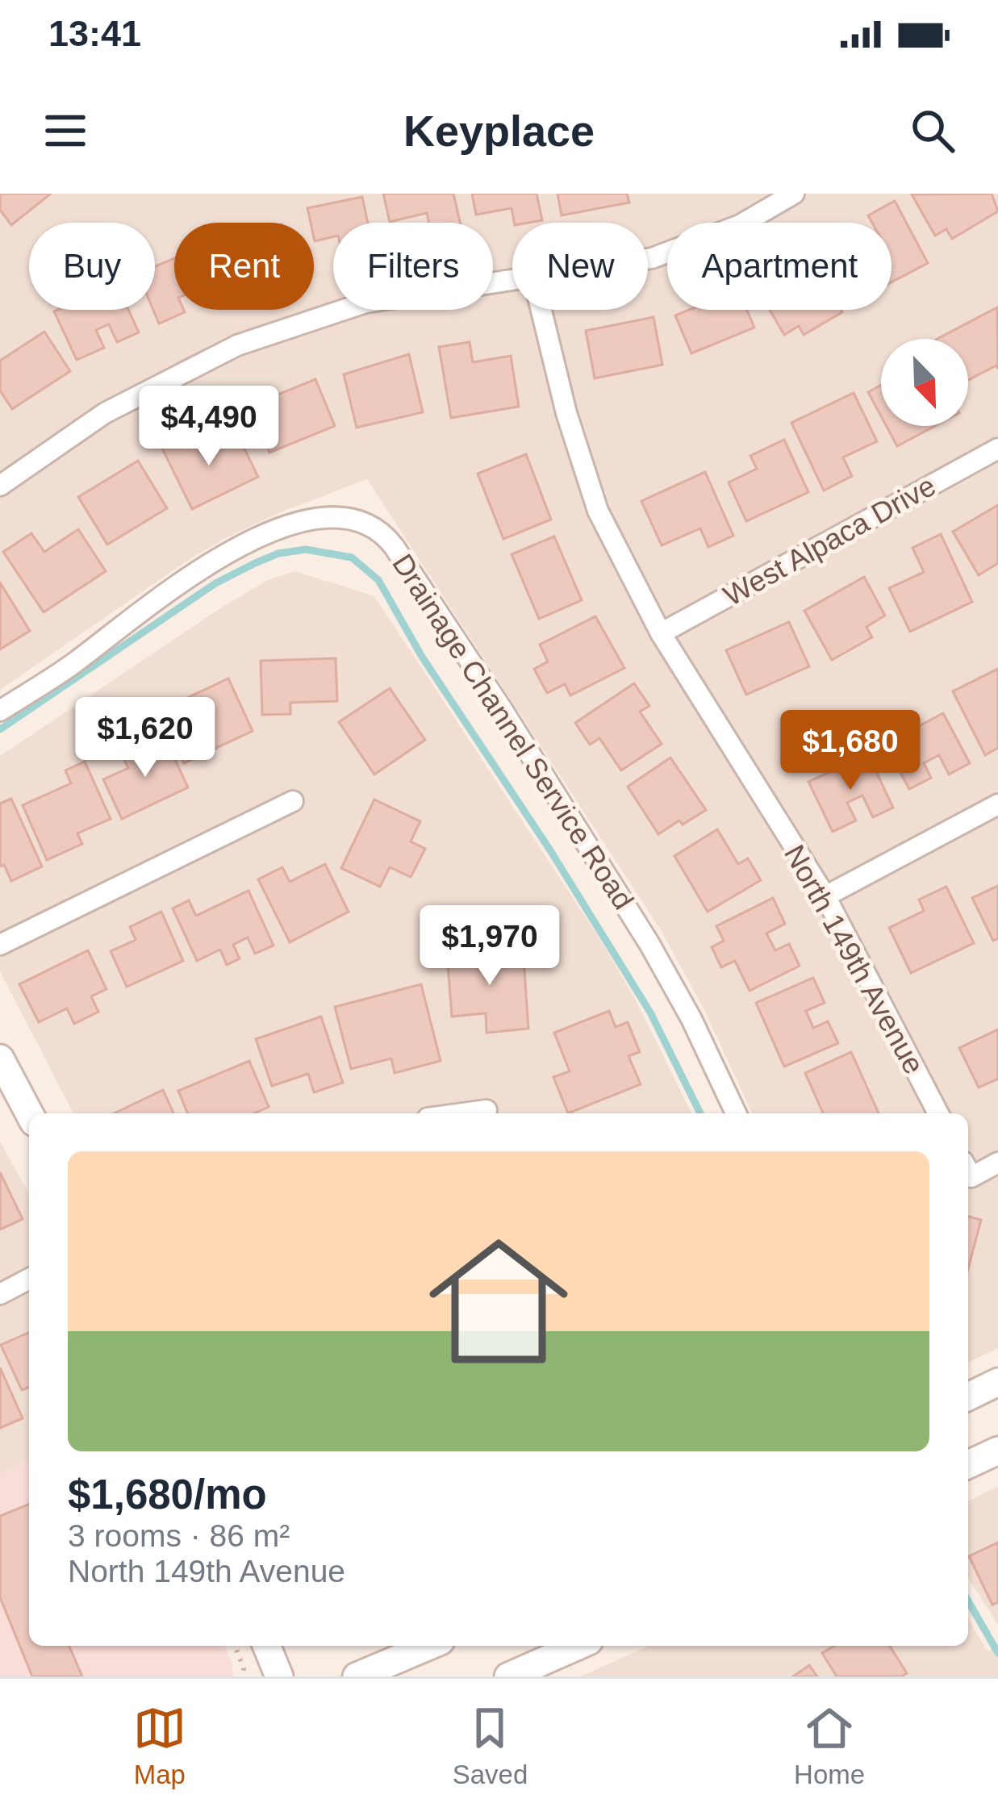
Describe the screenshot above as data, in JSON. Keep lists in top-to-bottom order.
{
  "streets": {
    "street": ["West Alpaca Drive", "Drainage Channel Service Road", "North 149th Avenue"]
  },
  "crossings": [
    ["West Alpaca Drive", "North 149th Avenue"]
  ],
  "north": "bottom right",
  "page": {
    "status": "13:41",
    "header": "Keyplace",
    "chip": [
      "Buy",
      "Rent",
      "Filters",
      "New",
      "Apartment"
    ],
    "price": [
      "$4,490",
      "$1,620",
      "$1,680",
      "$1,970"
    ],
    "list": [
      {
        "name": "$1,680/mo",
        "note": "3 rooms · 86 m² · North 149th Avenue"
      }
    ],
    "tabs": ["Map", "Saved", "Home"]
  }
}
